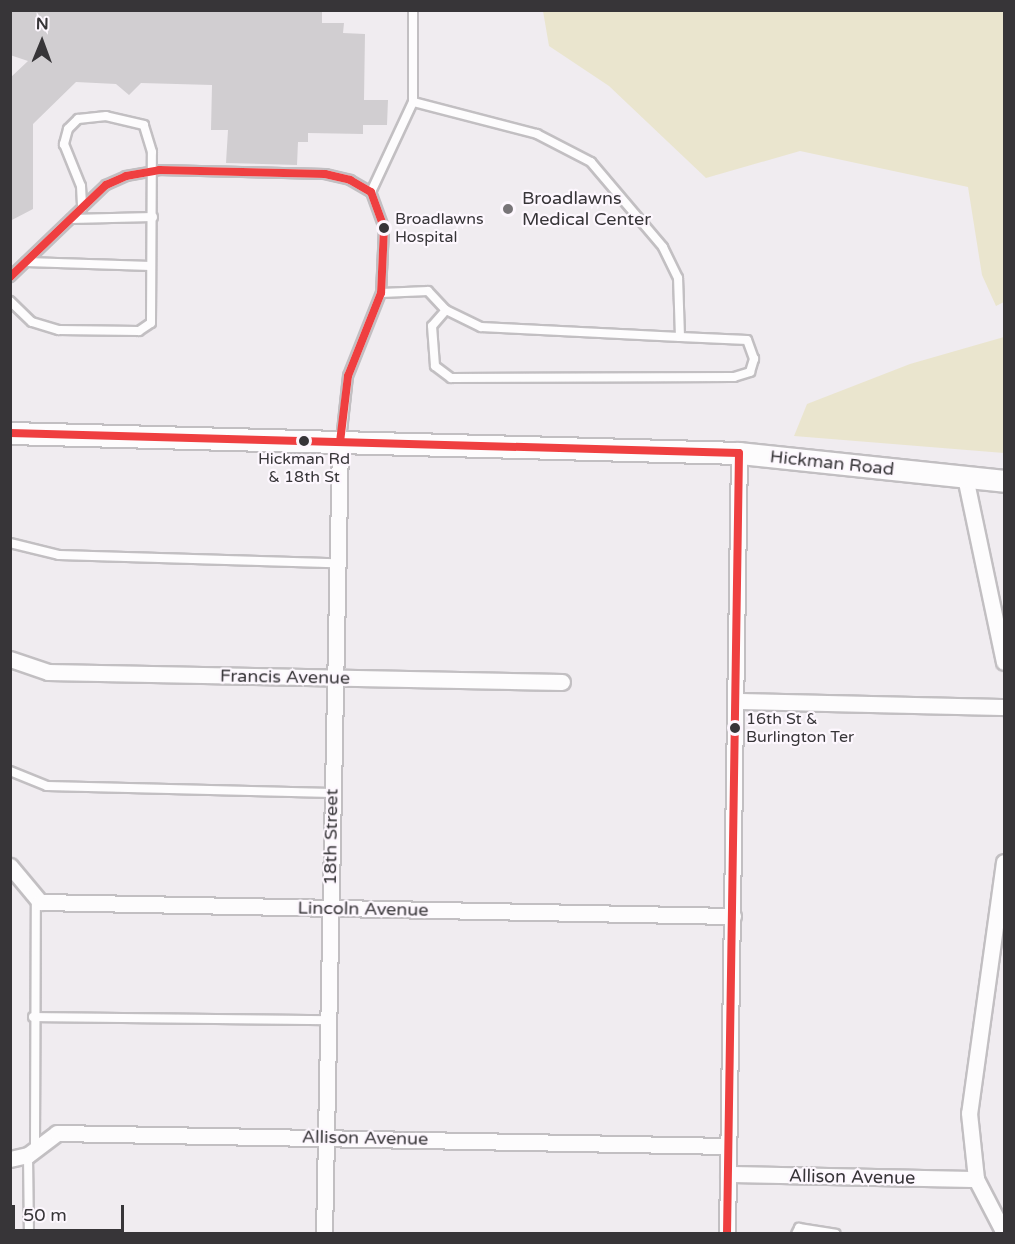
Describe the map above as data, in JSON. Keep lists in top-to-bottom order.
{
  "streets": {
    "main road": ["Hickman Road"],
    "street": [
      "Francis Avenue",
      "18th Street",
      "Lincoln Avenue",
      "Allison Avenue"
    ]
  },
  "crossings": [
    ["Hickman Road", "18th Street"],
    ["Francis Avenue", "18th Street"],
    ["18th Street", "Lincoln Avenue"],
    ["18th Street", "Allison Avenue"]
  ],
  "places": [
    "Broadlawns Medical Center",
    "Broadlawns Hospital",
    "Hickman Rd & 18th St",
    "16th St & Burlington Ter"
  ],
  "scale_bar": "50 m",
  "north": "top"
}
